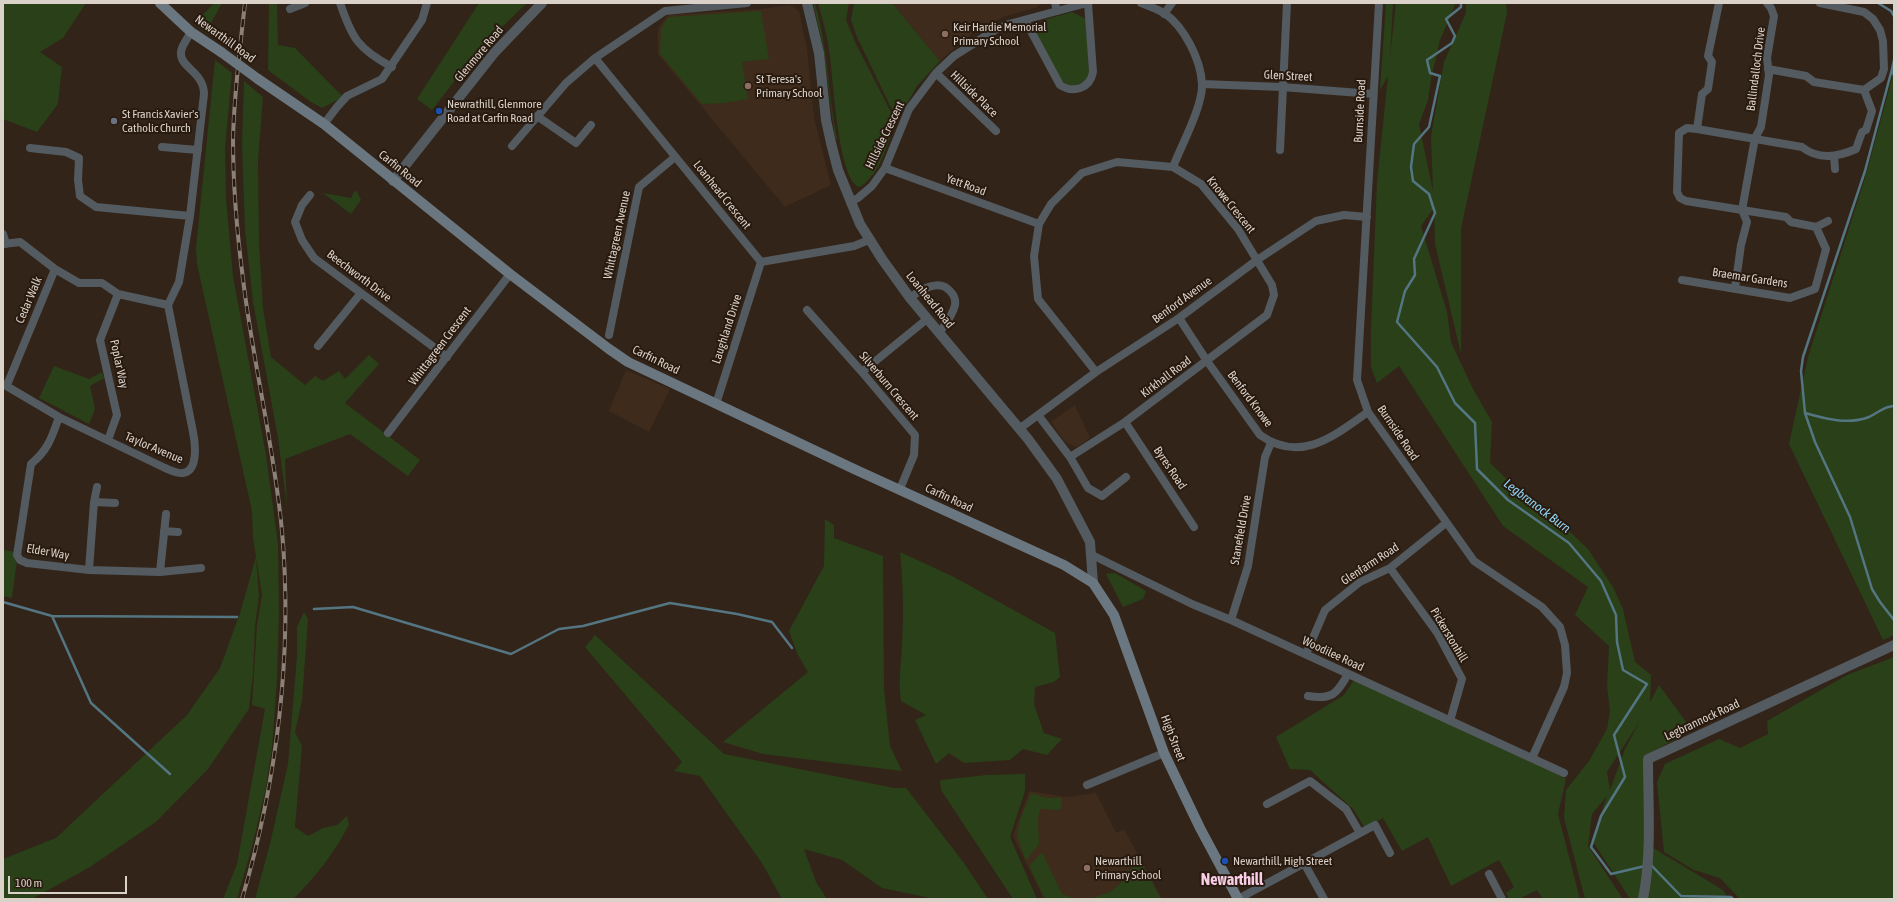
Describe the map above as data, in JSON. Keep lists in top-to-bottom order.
{
  "streets": {
    "main road": ["Newarthill Road", "Carfin Road", "High Street"],
    "street": [
      "Glenmore Road",
      "Ballindalloch Drive",
      "Glen Street",
      "Hillside Place",
      "Burnside Road",
      "Hillside Crescent",
      "Yett Road",
      "Loanhead Crescent",
      "Knowe Crescent",
      "Whittagreen Avenue",
      "Beechworth Drive",
      "Braemar Gardens",
      "Cedar Walk",
      "Loanhead Road",
      "Benford Avenue",
      "Laughland Drive",
      "Whittagreen Crescent",
      "Poplar Way",
      "Kirkhall Road",
      "Silverburn Crescent",
      "Benford Knowe",
      "Taylor Avenue",
      "Byres Road",
      "Stanefield Drive",
      "Elder Way",
      "Glenfarm Road",
      "Pickerstonhill",
      "Woodilee Road",
      "Legbrannock Road"
    ]
  },
  "crossings": [
    ["Newarthill Road", "Carfin Road"],
    ["Glenmore Road", "Carfin Road"],
    ["Ballindalloch Drive", "Braemar Gardens"],
    ["Glen Street", "Burnside Road"],
    ["Hillside Place", "Hillside Crescent"],
    ["Burnside Road", "Benford Avenue"],
    ["Burnside Road", "Benford Knowe"],
    ["Burnside Road", "Glenfarm Road"],
    ["Burnside Road", "Woodilee Road"],
    ["Hillside Crescent", "Yett Road"],
    ["Hillside Crescent", "Loanhead Road"],
    ["Carfin Road", "Loanhead Road"],
    ["Carfin Road", "Laughland Drive"],
    ["Carfin Road", "Whittagreen Crescent"],
    ["Carfin Road", "Silverburn Crescent"],
    ["Carfin Road", "High Street"],
    ["Yett Road", "Knowe Crescent"],
    ["Loanhead Crescent", "Whittagreen Avenue"],
    ["Loanhead Crescent", "Laughland Drive"],
    ["Knowe Crescent", "Benford Avenue"],
    ["Knowe Crescent", "Kirkhall Road"],
    ["Beechworth Drive", "Whittagreen Crescent"],
    ["Cedar Walk", "Taylor Avenue"],
    ["Loanhead Road", "Benford Avenue"],
    ["Loanhead Road", "Woodilee Road"],
    ["Loanhead Road", "High Street"],
    ["Benford Avenue", "Kirkhall Road"],
    ["Benford Avenue", "Benford Knowe"],
    ["Poplar Way", "Taylor Avenue"],
    ["Kirkhall Road", "Benford Knowe"],
    ["Kirkhall Road", "Byres Road"],
    ["Benford Knowe", "Stanefield Drive"],
    ["Taylor Avenue", "Elder Way"],
    ["Stanefield Drive", "Woodilee Road"],
    ["Glenfarm Road", "Pickerstonhill"],
    ["Glenfarm Road", "Woodilee Road"],
    ["Pickerstonhill", "Woodilee Road"]
  ],
  "districts": ["Newarthill"],
  "water": ["Legbranock Burn"],
  "places": [
    "Keir Hardie Memorial Primary School",
    "St Teresa's Primary School",
    "Newrathill, Glenmore Road at Carfin Road",
    "St Francis Xavier's Catholic Church",
    "Newarthill, High Street",
    "Newarthill Primary School"
  ],
  "scale_bar": "100 m"
}
